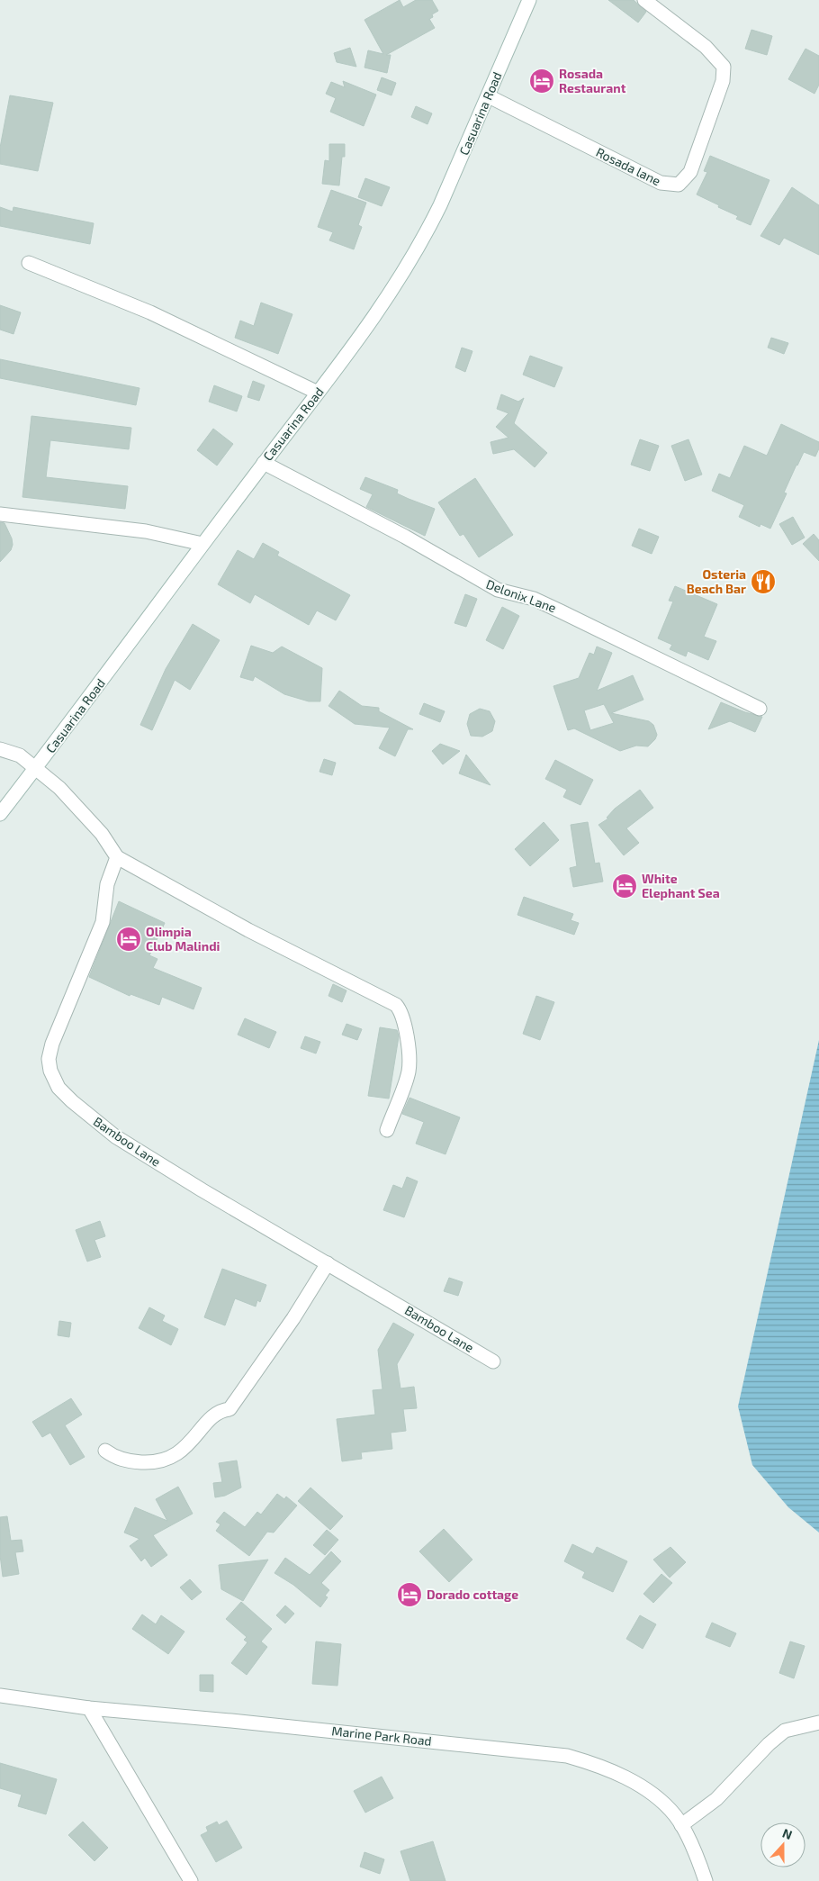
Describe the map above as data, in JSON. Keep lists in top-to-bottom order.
{
  "streets": {
    "street": [
      "Casuarina Road",
      "Rosada lane",
      "Delonix Lane",
      "Bamboo Lane",
      "Marine Park Road"
    ]
  },
  "crossings": [
    ["Casuarina Road", "Rosada lane"],
    ["Casuarina Road", "Delonix Lane"]
  ],
  "places": {
    "hotel": [
      "Rosada Restaurant",
      "White Elephant Sea",
      "Olimpia Club Malindi",
      "Dorado cottage"
    ],
    "restaurant": ["Osteria Beach Bar"]
  },
  "north": "top"
}
